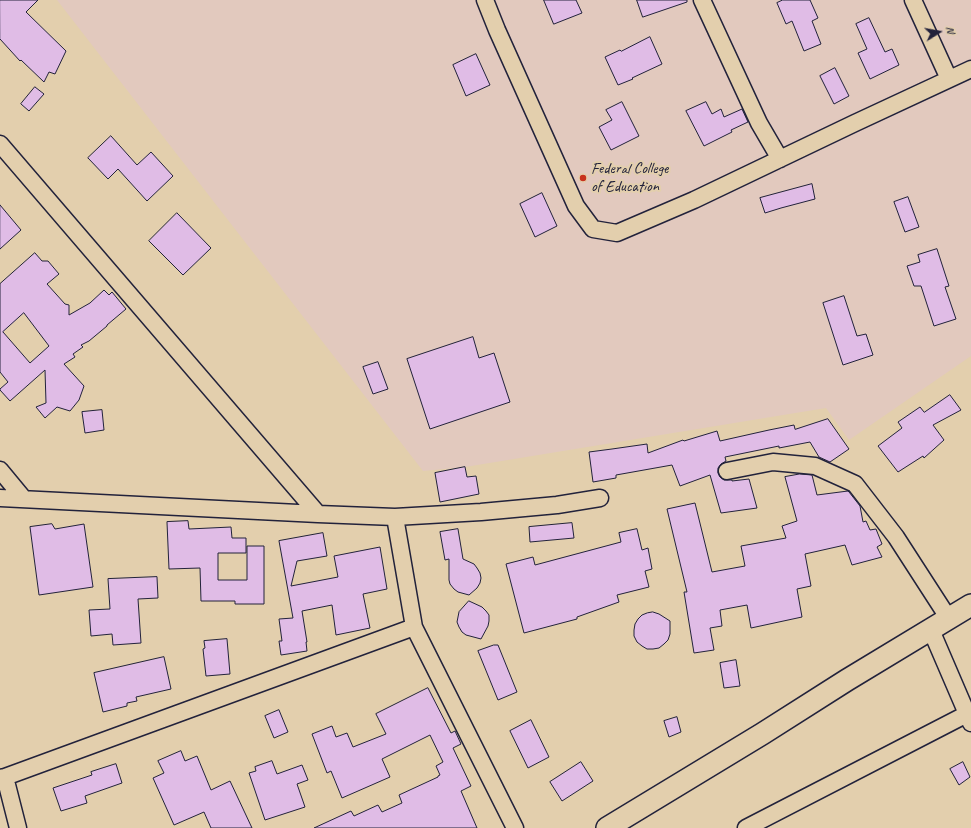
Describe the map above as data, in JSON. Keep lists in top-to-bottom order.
{
  "places": ["Federal College of Education"],
  "north": "right"
}
